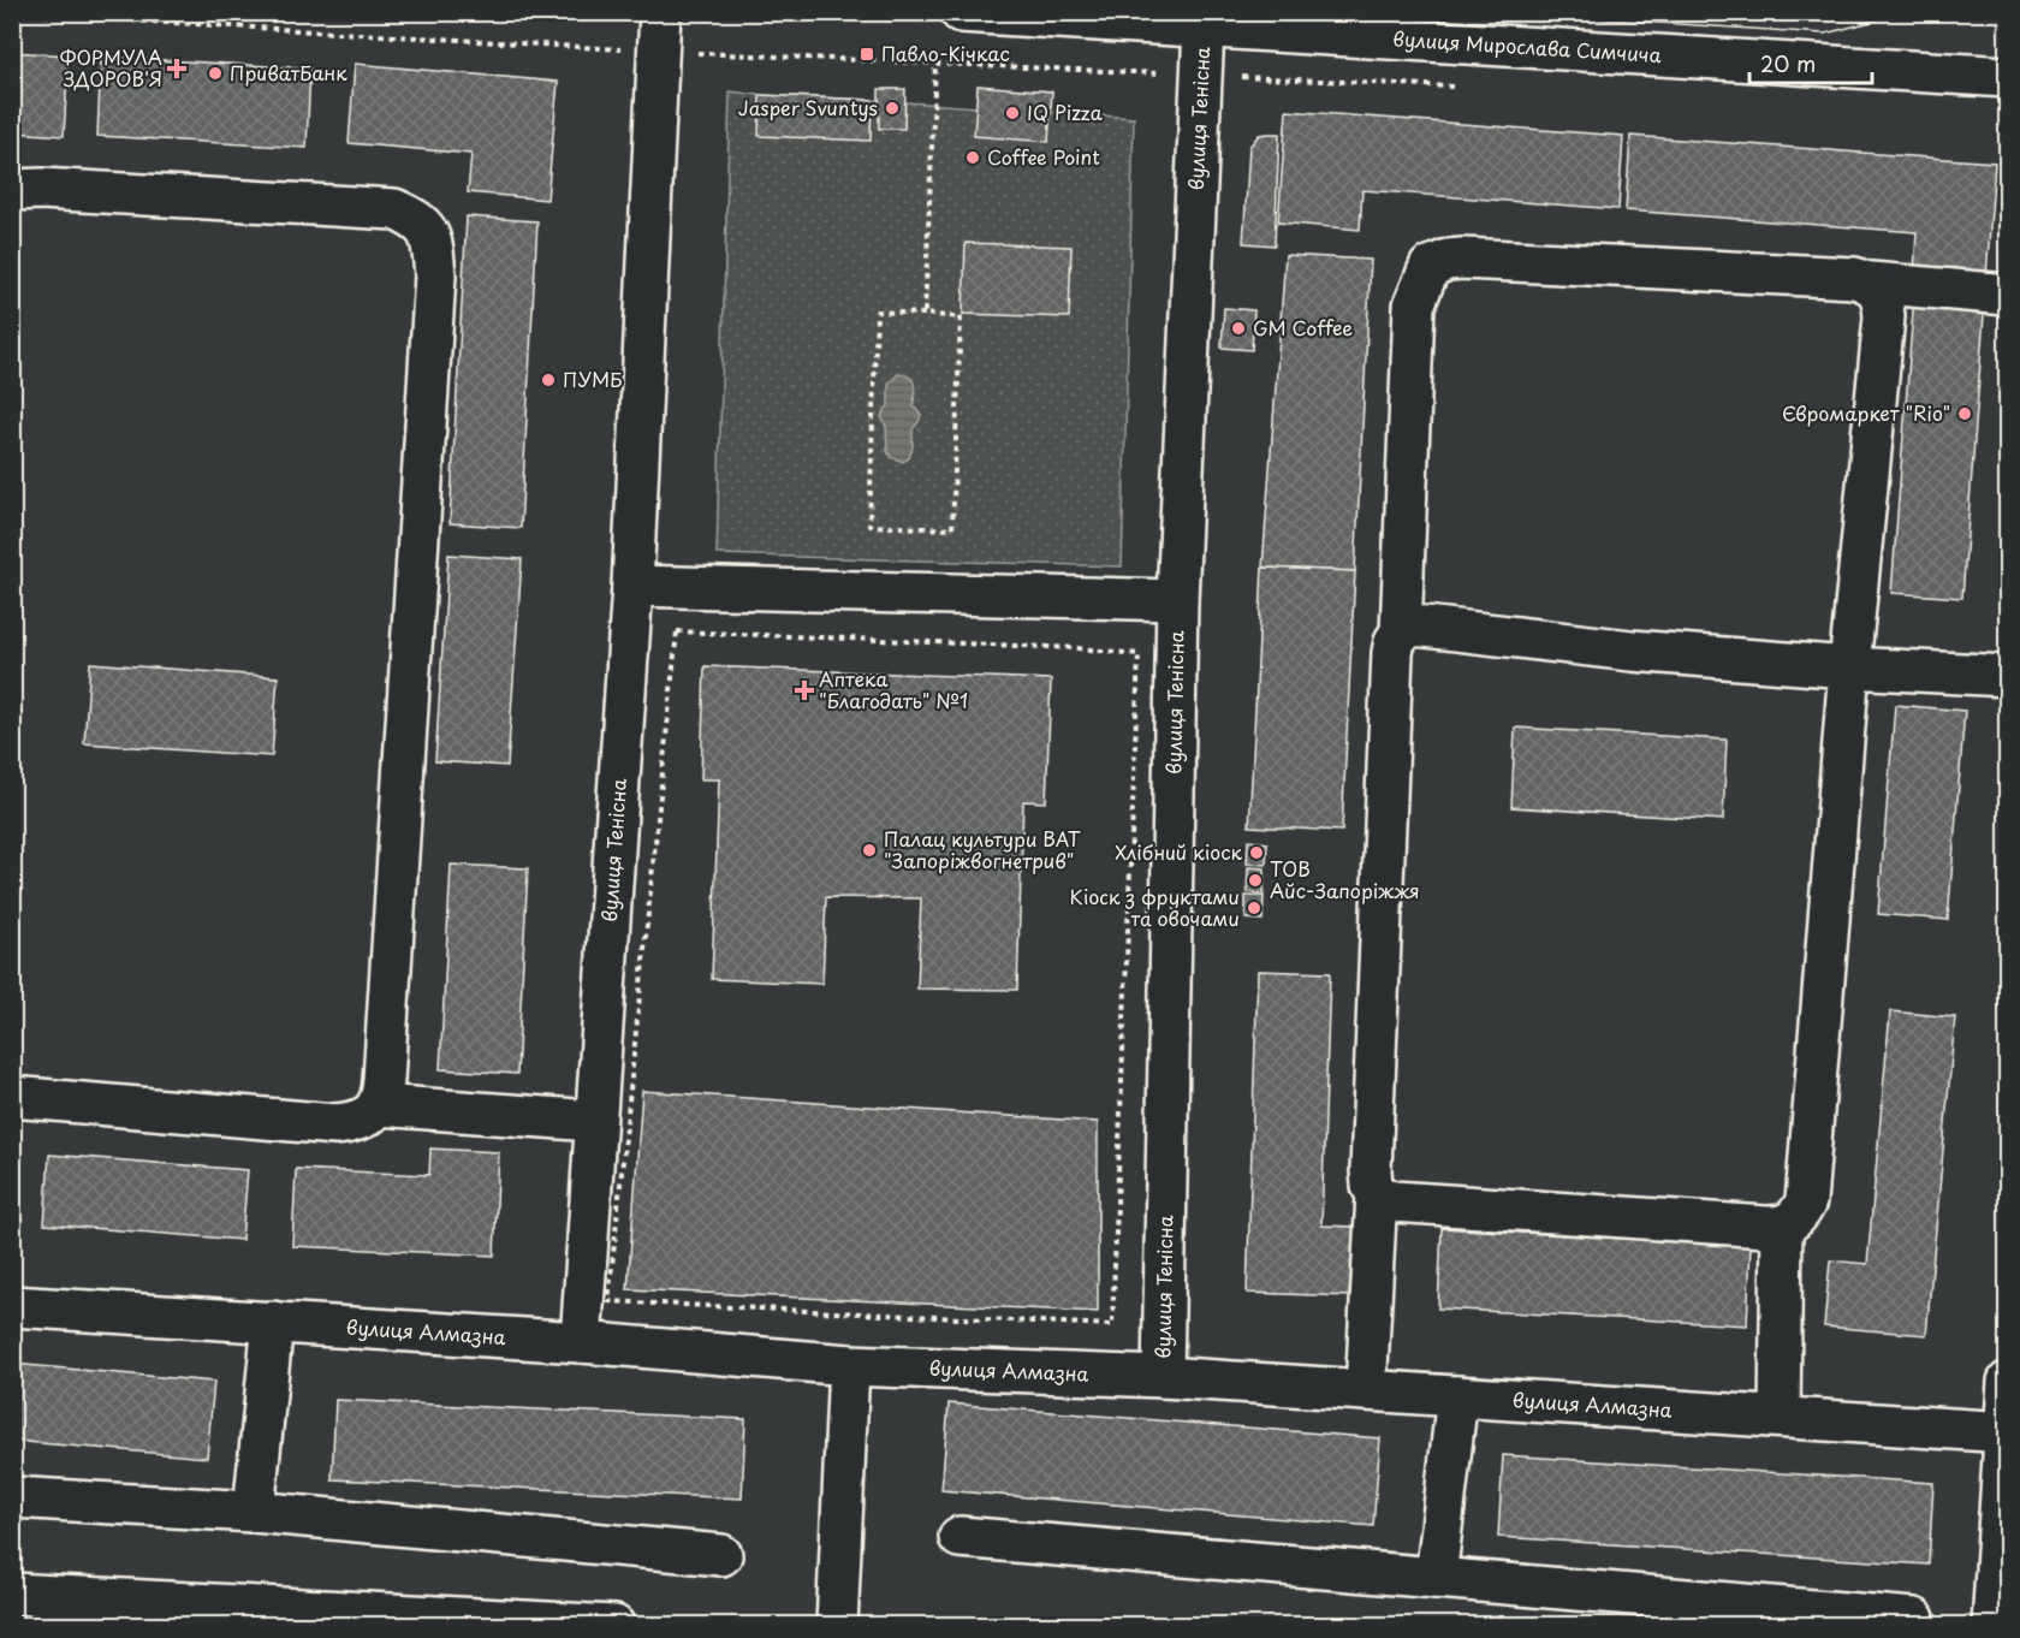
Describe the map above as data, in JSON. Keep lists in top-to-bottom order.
{
  "streets": {
    "street": ["вулиця Мирослава Симчича", "вулиця Тенісна", "вулиця Алмазна"]
  },
  "crossings": [
    ["вулиця Мирослава Симчича", "вулиця Тенісна"],
    ["вулиця Тенісна", "вулиця Алмазна"]
  ],
  "places": {
    "transit": ["Павло-Кічкас"],
    "health": ["ФОРМУЛА ЗДОРОВ'Я", "Аптека \"Благодать\" №1"],
    "other": [
      "ПриватБанк",
      "Jasper Svuntys",
      "IQ Pіzza",
      "Coffee Point",
      "GM Coffee",
      "ПУМБ",
      "Євромаркет \"Rio\"",
      "Палац культури ВАТ \"Запоріжвогнетрив\"",
      "Хлібний кіоск",
      "ТОВ Айс-Запоріжжя",
      "Кіоск з фруктами та овочами"
    ]
  },
  "scale_bar": "20 m"
}
